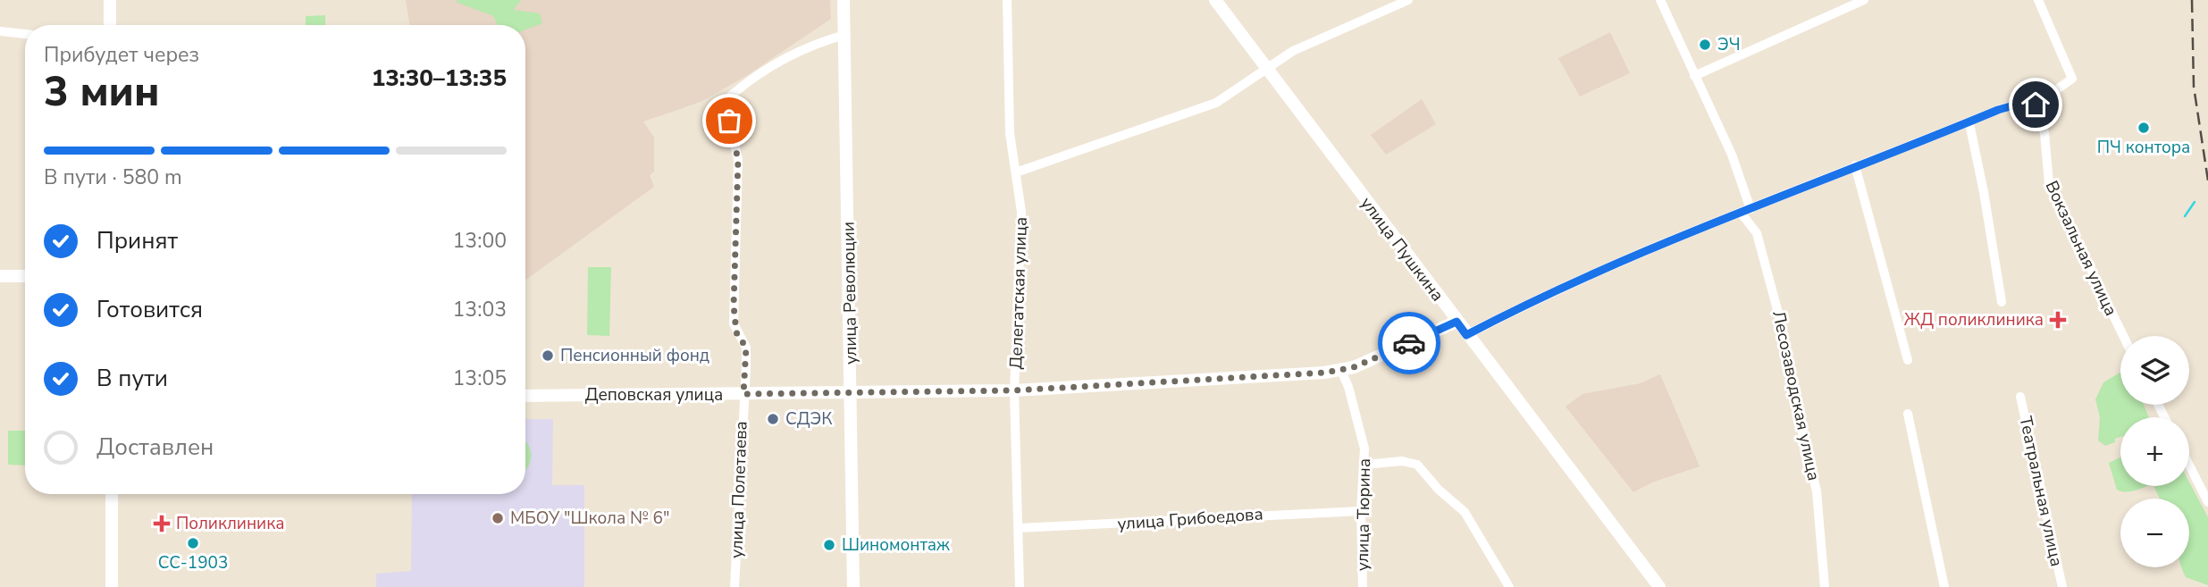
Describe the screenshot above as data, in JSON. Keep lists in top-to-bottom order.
{
  "streets": {
    "street": [
      "Вокзальная улица",
      "улица Пушкина",
      "улица Революции",
      "Делегатская улица",
      "Деповская улица",
      "Лесозаводская улица",
      "улица Полетаева",
      "Театральная улица",
      "улица Тюрина",
      "улица Грибоедова"
    ]
  },
  "crossings": [
    ["улица Пушкина", "Деповская улица"],
    ["улица Революции", "Деповская улица"],
    ["улица Революции", "улица Полетаева"],
    ["Делегатская улица", "Деповская улица"],
    ["Делегатская улица", "улица Грибоедова"],
    ["Деповская улица", "улица Полетаева"],
    ["Деповская улица", "улица Тюрина"],
    ["улица Тюрина", "улица Грибоедова"]
  ],
  "places": {
    "other": [
      "ЭЧ",
      "ПЧ контора",
      "Пенсионный фонд",
      "СДЭК",
      "МБОУ \"Школа № 6\"",
      "СС-1903",
      "Шиномонтаж"
    ],
    "health": ["ЖД поликлиника", "Поликлиника"]
  },
  "page": {
    "heading": ["3 мин", "Прибудет через", "13:30–13:35"],
    "bar": "В пути · 580 m",
    "list": [
      ["Принят", "13:00"],
      ["Готовится", "13:03"],
      ["В пути", "13:05"],
      "Доставлен"
    ],
    "map_buttons": ["+", "−"]
  }
}
